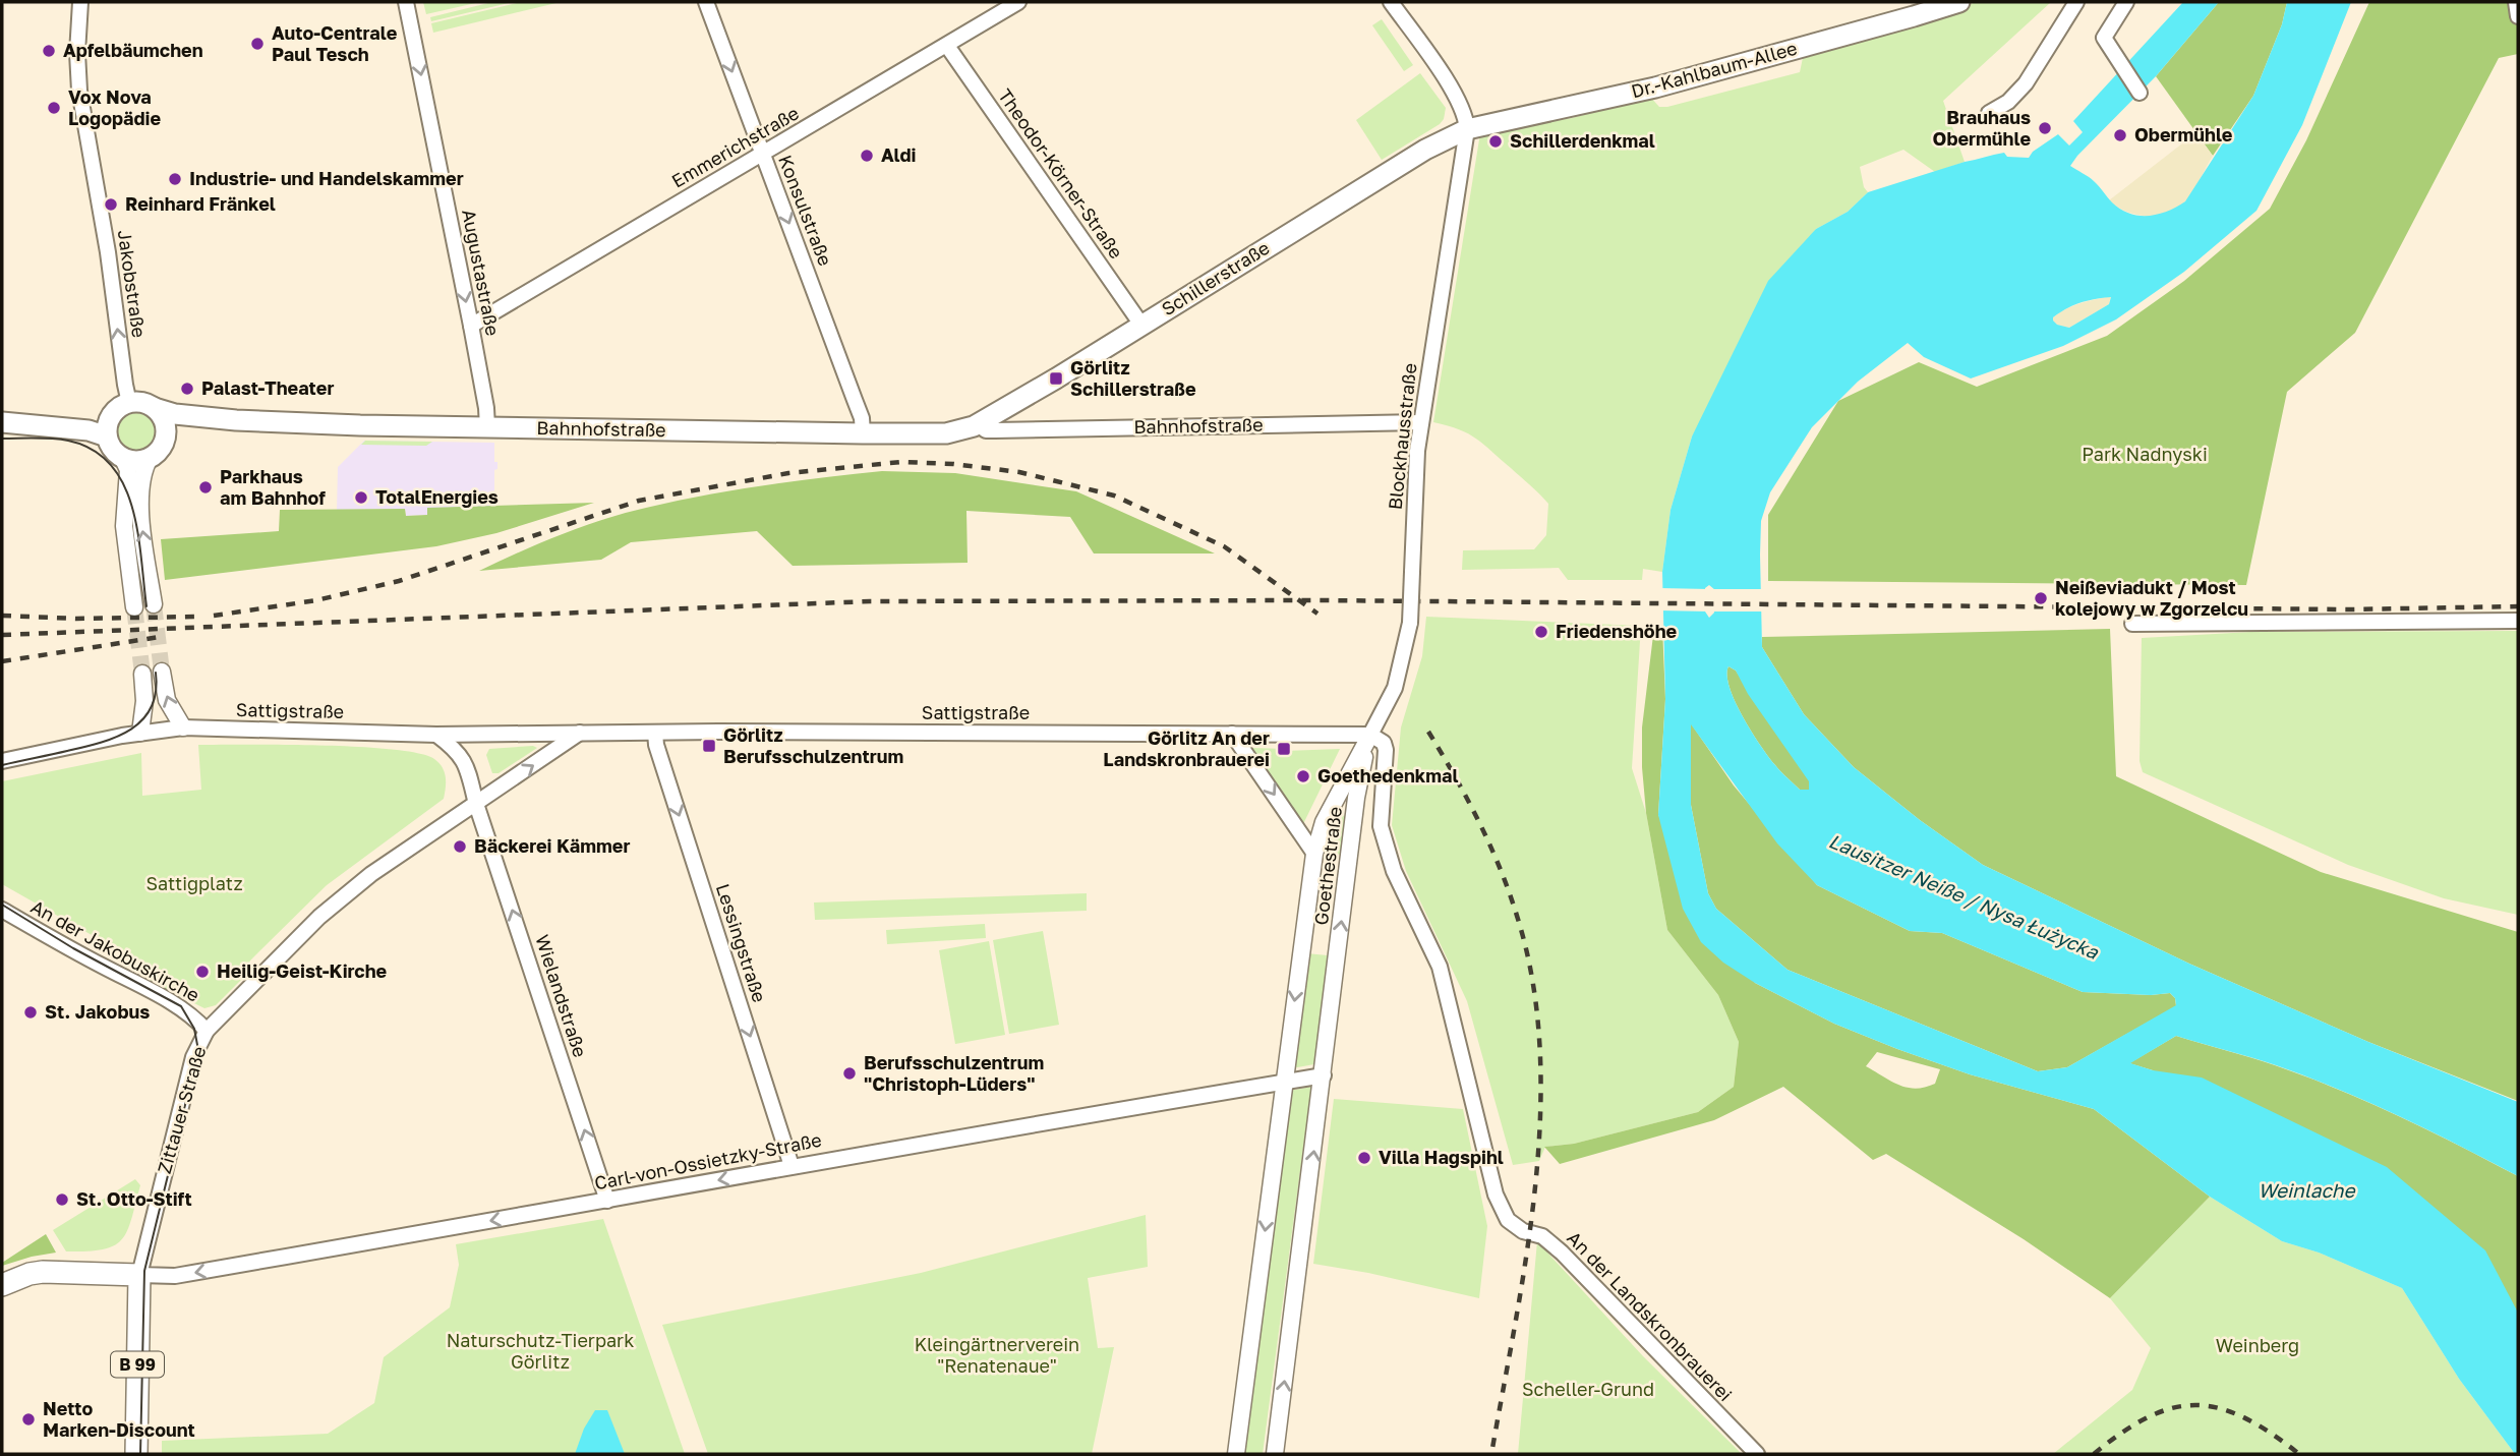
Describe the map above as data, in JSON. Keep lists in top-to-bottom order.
{
  "streets": {
    "main road": [
      "Dr.-Kahlbaum-Allee",
      "Schillerstraße",
      "Bahnhofstraße",
      "Zittauer Straße",
      "B 99"
    ],
    "street": [
      "Emmerichstraße",
      "Theodor-Körner-Straße",
      "Konsulstraße",
      "Augustastraße",
      "Jakobstraße",
      "Blockhausstraße",
      "Sattigstraße",
      "Goethestraße",
      "Lessingstraße",
      "An der Jakobuskirche",
      "Wielandstraße",
      "Carl-von-Ossietzky-Straße",
      "An der Landskronbrauerei"
    ]
  },
  "crossings": [
    ["Dr.-Kahlbaum-Allee", "Schillerstraße"],
    ["Dr.-Kahlbaum-Allee", "Blockhausstraße"],
    ["Emmerichstraße", "Theodor-Körner-Straße"],
    ["Emmerichstraße", "Konsulstraße"],
    ["Emmerichstraße", "Augustastraße"],
    ["Theodor-Körner-Straße", "Schillerstraße"],
    ["Konsulstraße", "Bahnhofstraße"],
    ["Augustastraße", "Bahnhofstraße"],
    ["Schillerstraße", "Bahnhofstraße"],
    ["Schillerstraße", "Blockhausstraße"],
    ["Jakobstraße", "Bahnhofstraße"],
    ["Bahnhofstraße", "Blockhausstraße"],
    ["Blockhausstraße", "Sattigstraße"],
    ["Blockhausstraße", "Goethestraße"],
    ["Blockhausstraße", "An der Landskronbrauerei"],
    ["Sattigstraße", "Goethestraße"],
    ["Sattigstraße", "Lessingstraße"],
    ["Sattigstraße", "An der Landskronbrauerei"],
    ["Goethestraße", "Carl-von-Ossietzky-Straße"],
    ["Goethestraße", "An der Landskronbrauerei"],
    ["Lessingstraße", "Carl-von-Ossietzky-Straße"],
    ["An der Jakobuskirche", "Zittauer Straße"],
    ["Wielandstraße", "Zittauer Straße"],
    ["Wielandstraße", "Carl-von-Ossietzky-Straße"],
    ["Zittauer Straße", "Carl-von-Ossietzky-Straße"]
  ],
  "one_way": [
    "Konsulstraße",
    "Augustastraße",
    "Jakobstraße",
    "Lessingstraße",
    "Wielandstraße",
    "Carl-von-Ossietzky-Straße"
  ],
  "water": ["Lausitzer Neiße / Nysa Łużycka", "Weinlache"],
  "parks": [
    "Park Nadnyski",
    "Sattigplatz",
    "Naturschutz-Tierpark Görlitz",
    "Kleingärtnerverein \"Renatenaue\"",
    "Weinberg",
    "Scheller-Grund"
  ],
  "places": {
    "other": [
      "Auto-Centrale Paul Tesch",
      "Apfelbäumchen",
      "Vox Nova Logopädie",
      "Brauhaus Obermühle",
      "Obermühle",
      "Schillerdenkmal",
      "Aldi",
      "Industrie- und Handelskammer",
      "Reinhard Fränkel",
      "Palast-Theater",
      "Parkhaus am Bahnhof",
      "TotalEnergies",
      "Neißeviadukt / Most kolejowy w Zgorzelcu",
      "Friedenshöhe",
      "Goethedenkmal",
      "Bäckerei Kämmer",
      "Heilig-Geist-Kirche",
      "St. Jakobus",
      "Berufsschulzentrum \"Christoph-Lüders\"",
      "Villa Hagspihl",
      "St. Otto-Stift",
      "Netto Marken-Discount"
    ],
    "transit": ["Görlitz Schillerstraße", "Görlitz Berufsschulzentrum", "Görlitz An der Landskronbrauerei"]
  }
}
